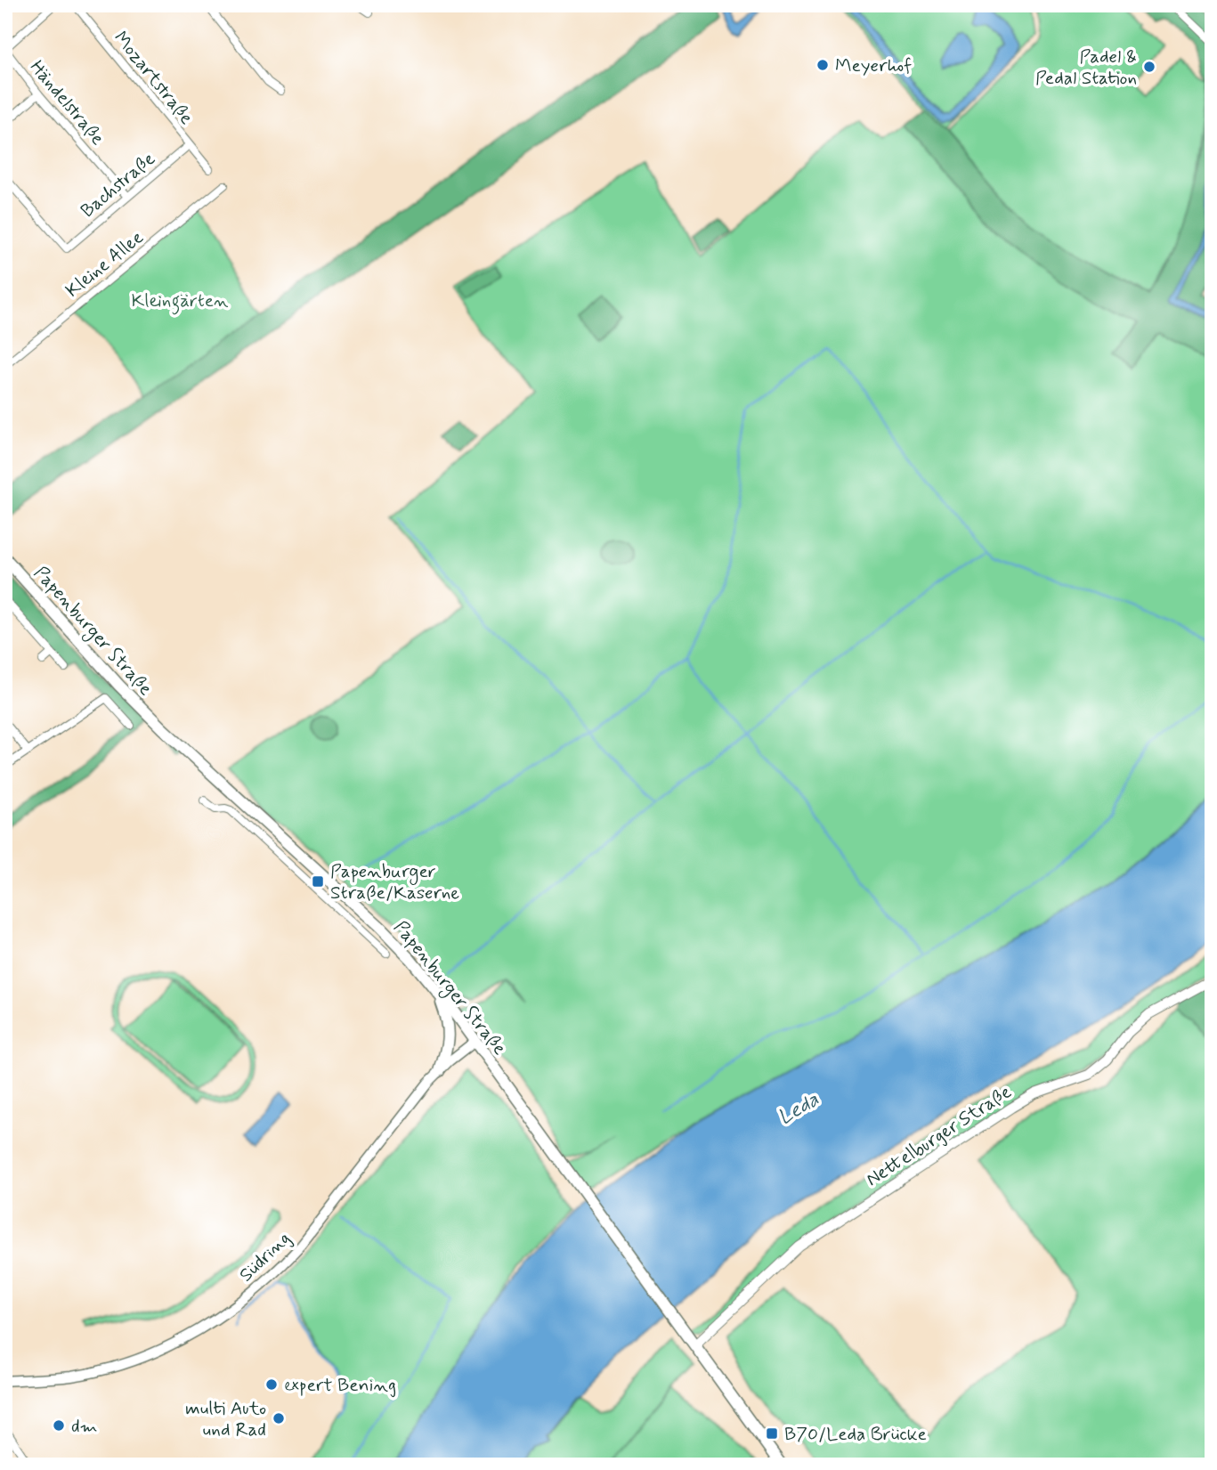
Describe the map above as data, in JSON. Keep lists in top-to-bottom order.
{
  "streets": {
    "main road": ["Papenburger Straße", "Südring"],
    "street": [
      "Mozartstraße",
      "Händelstraße",
      "Bachstraße",
      "Kleine Allee",
      "Nettelburger Straße"
    ]
  },
  "crossings": [
    ["Mozartstraße", "Bachstraße"],
    ["Händelstraße", "Bachstraße"],
    ["Papenburger Straße", "Nettelburger Straße"],
    ["Papenburger Straße", "Südring"]
  ],
  "water": ["Leda"],
  "parks": ["Kleingärten"],
  "places": {
    "other": [
      "Meyerhof",
      "Padel & Pedal Station",
      "expert Bening",
      "multi Auto und Rad",
      "dm"
    ],
    "transit": ["Papenburger Straße/Kaserne", "B70/Leda Brücke"]
  }
}
